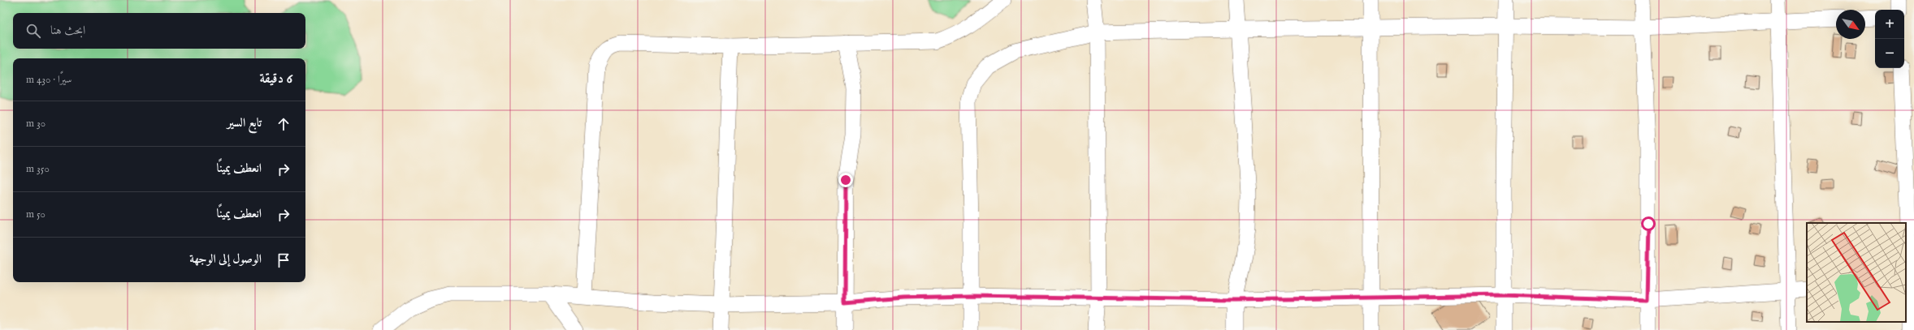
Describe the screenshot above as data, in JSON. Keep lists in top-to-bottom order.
{
  "north": "bottom right",
  "page": {
    "map_buttons": ["+", "−"],
    "search": "ابحث هنا",
    "heading": ["6 دقيقة", "سيرًا · 430 m"],
    "list": [
      ["تابع السير", "30 m"],
      ["انعطف يمينًا", "350 m"],
      ["انعطف يمينًا", "50 m"],
      "الوصول إلى الوجهة"
    ]
  }
}
